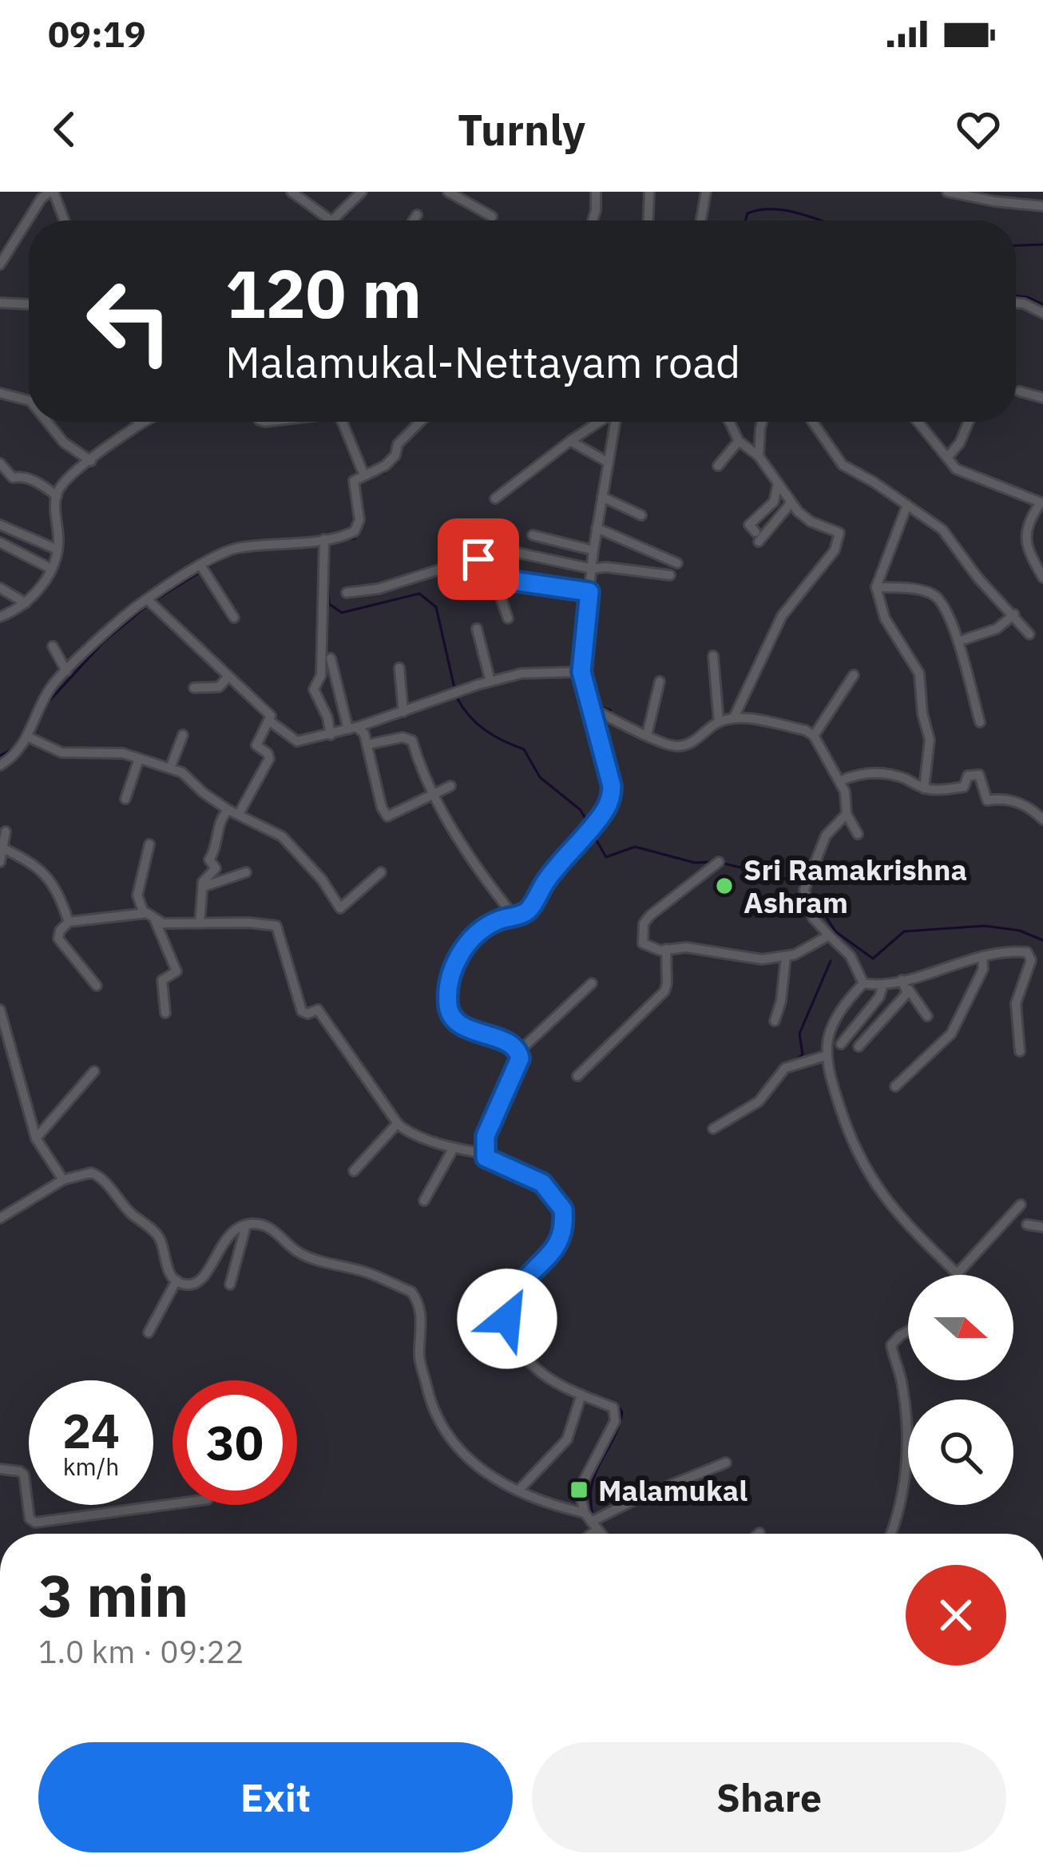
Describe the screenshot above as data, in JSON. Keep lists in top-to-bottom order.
{
  "places": {
    "other": ["Sri Ramakrishna Ashram"],
    "transit": ["Malamukal"]
  },
  "north": "right",
  "page": {
    "status": "09:19",
    "header": "Turnly",
    "turn": ["120 m", "Malamukal-Nettayam road"],
    "speed": "24 km/h",
    "limit": "30",
    "heading": ["3 min", "1.0 km · 09:22"],
    "buttons": ["Exit", "Share"]
  }
}
